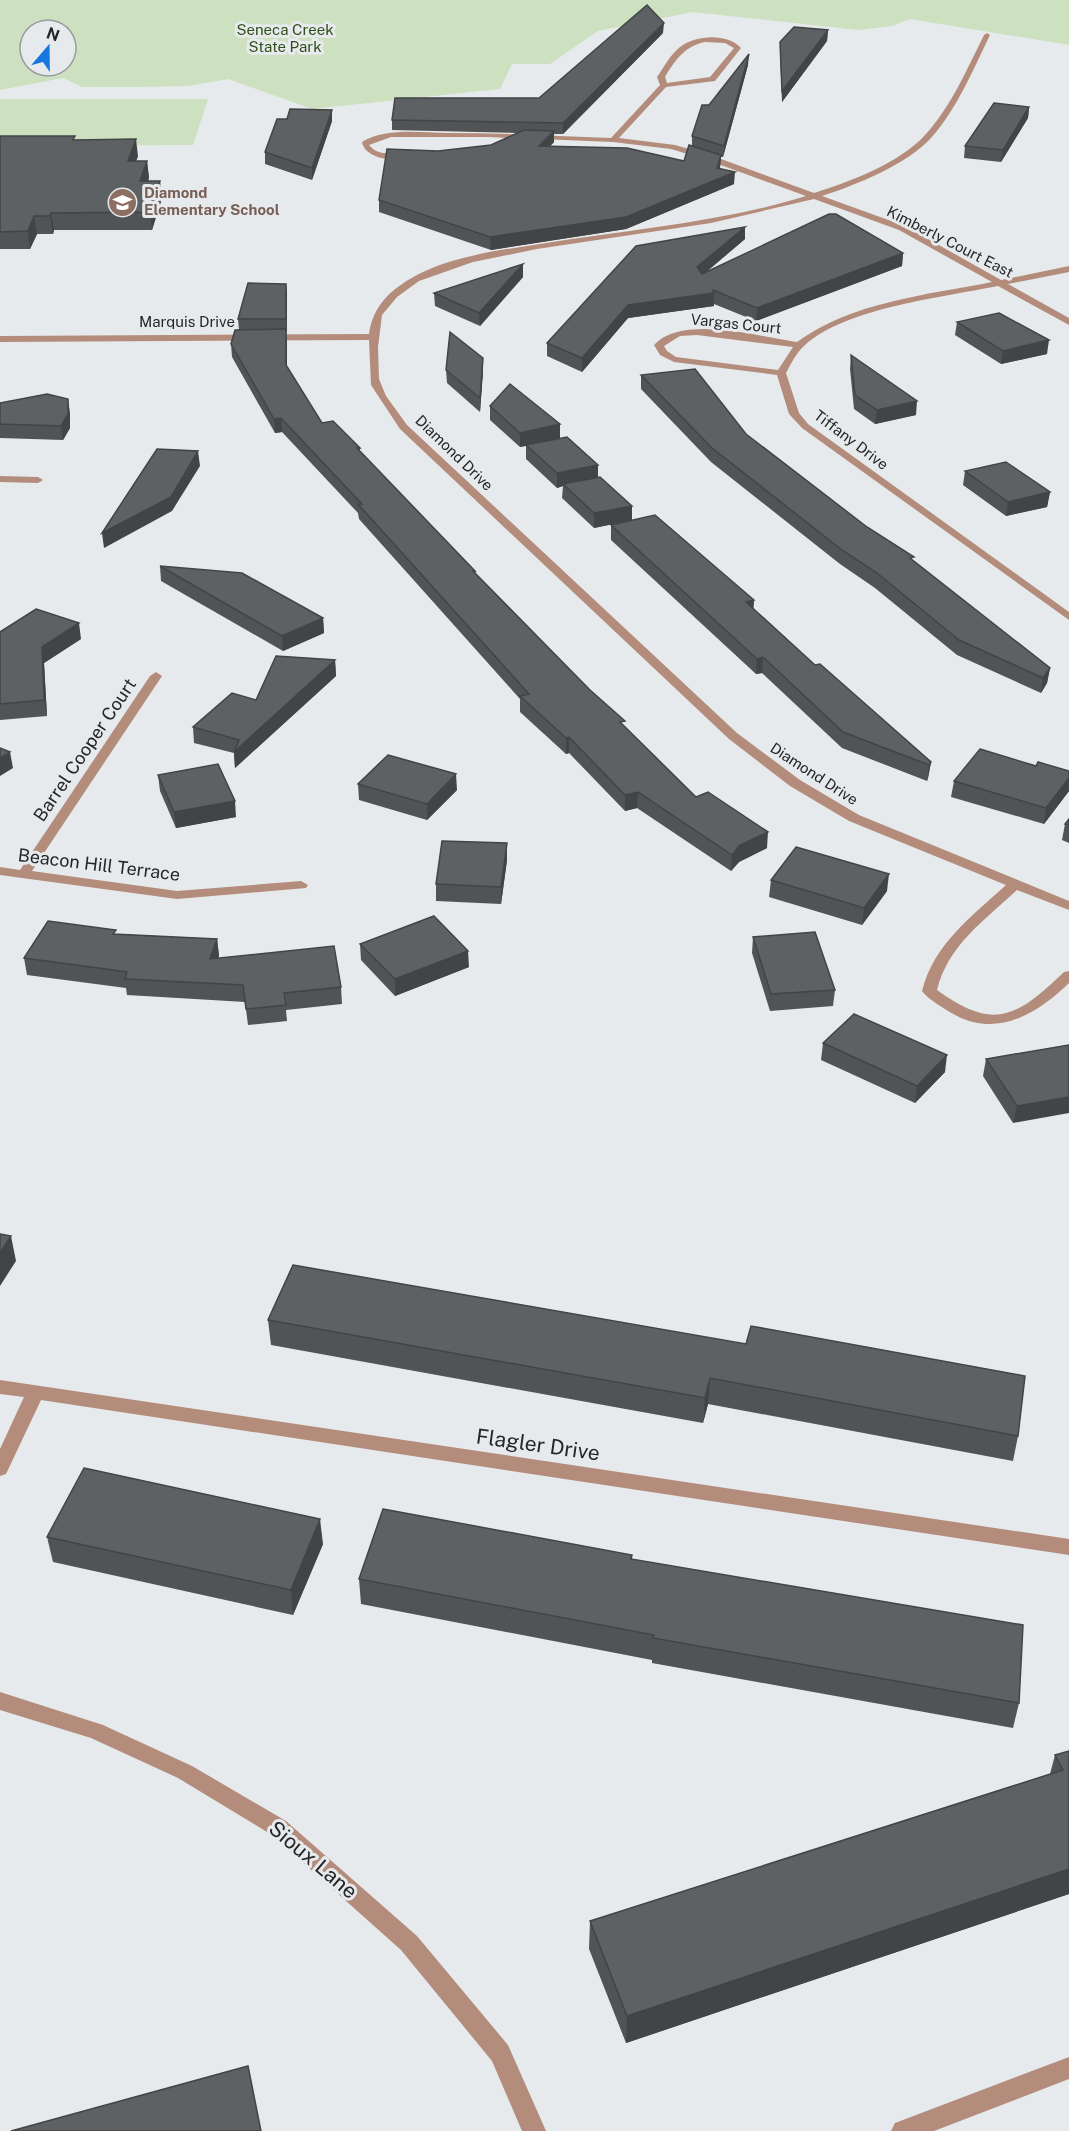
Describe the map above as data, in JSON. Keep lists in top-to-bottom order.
{
  "streets": {
    "street": [
      "Kimberly Court East",
      "Marquis Drive",
      "Vargas Court",
      "Tiffany Drive",
      "Diamond Drive",
      "Barrel Cooper Court",
      "Beacon Hill Terrace",
      "Flagler Drive",
      "Sioux Lane"
    ]
  },
  "crossings": [
    ["Kimberly Court East", "Diamond Drive"],
    ["Marquis Drive", "Diamond Drive"],
    ["Vargas Court", "Tiffany Drive"],
    ["Barrel Cooper Court", "Beacon Hill Terrace"]
  ],
  "parks": ["Seneca Creek State Park"],
  "places": {
    "school or university": ["Diamond Elementary School"]
  },
  "north": "top"
}
